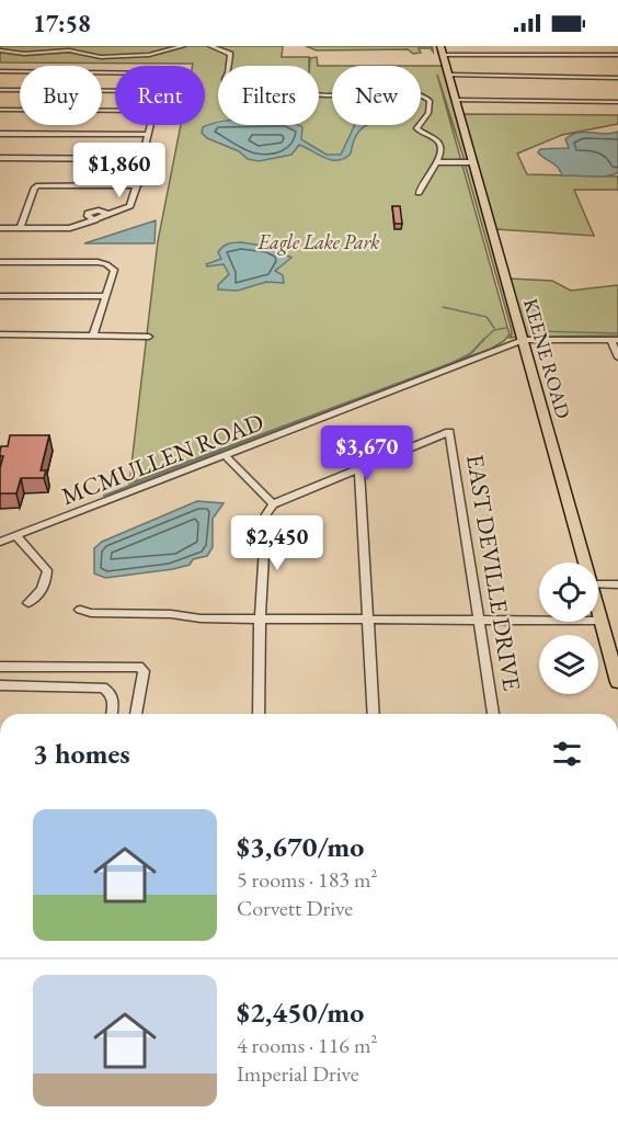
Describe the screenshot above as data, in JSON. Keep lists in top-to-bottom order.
{
  "streets": {
    "main road": ["KEENE ROAD"],
    "street": ["MCMULLEN ROAD", "EAST DEVILLE DRIVE"]
  },
  "crossings": [
    ["KEENE ROAD", "MCMULLEN ROAD"]
  ],
  "parks": ["Eagle Lake Park"],
  "page": {
    "status": "17:58",
    "chip": [
      "Buy",
      "Rent",
      "Filters",
      "New"
    ],
    "price": ["$1,860", "$3,670", "$2,450"],
    "heading": "3 homes",
    "list": [
      {
        "name": "$3,670/mo",
        "note": "5 rooms · 183 m² · Corvett Drive"
      },
      {
        "name": "$2,450/mo",
        "note": "4 rooms · 116 m² · Imperial Drive"
      }
    ]
  }
}
